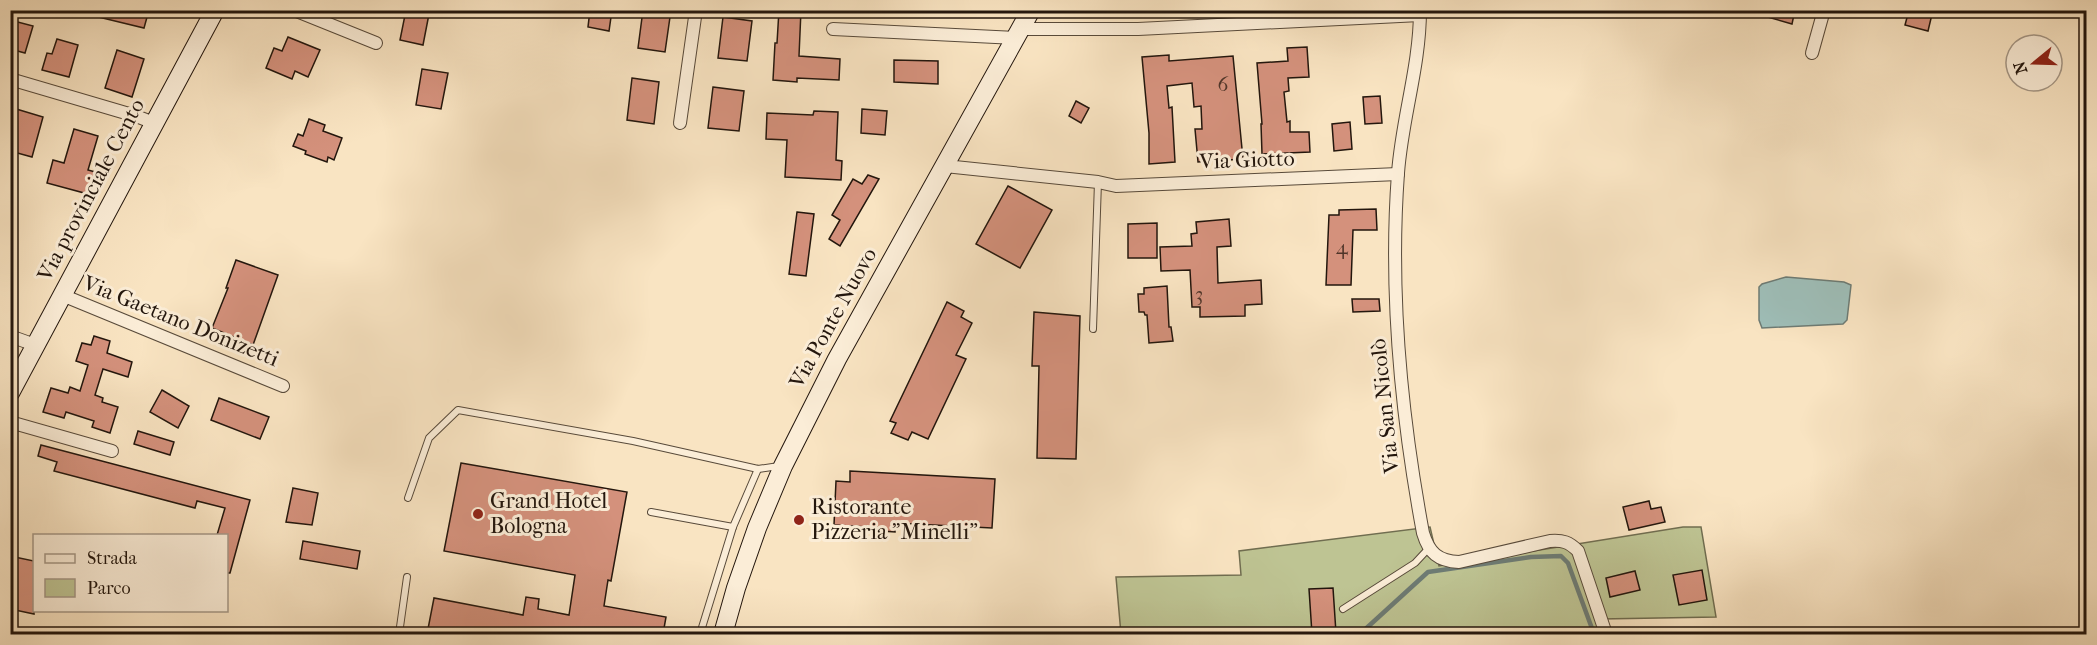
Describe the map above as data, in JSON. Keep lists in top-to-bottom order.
{
  "streets": {
    "main road": ["Via provinciale Cento", "Via Ponte Nuovo"],
    "street": ["Via Giotto", "Via Gaetano Donizetti", "Via San Nicolò"]
  },
  "crossings": [
    ["Via Giotto", "Via Ponte Nuovo"],
    ["Via Giotto", "Via San Nicolò"],
    ["Via provinciale Cento", "Via Gaetano Donizetti"]
  ],
  "places": ["Grand Hotel Bologna", "Ristorante Pizzeria \"Minelli\""],
  "house_numbers": ["6", "4", "3"],
  "legend": ["Strada", "Parco"],
  "north": "left"
}
